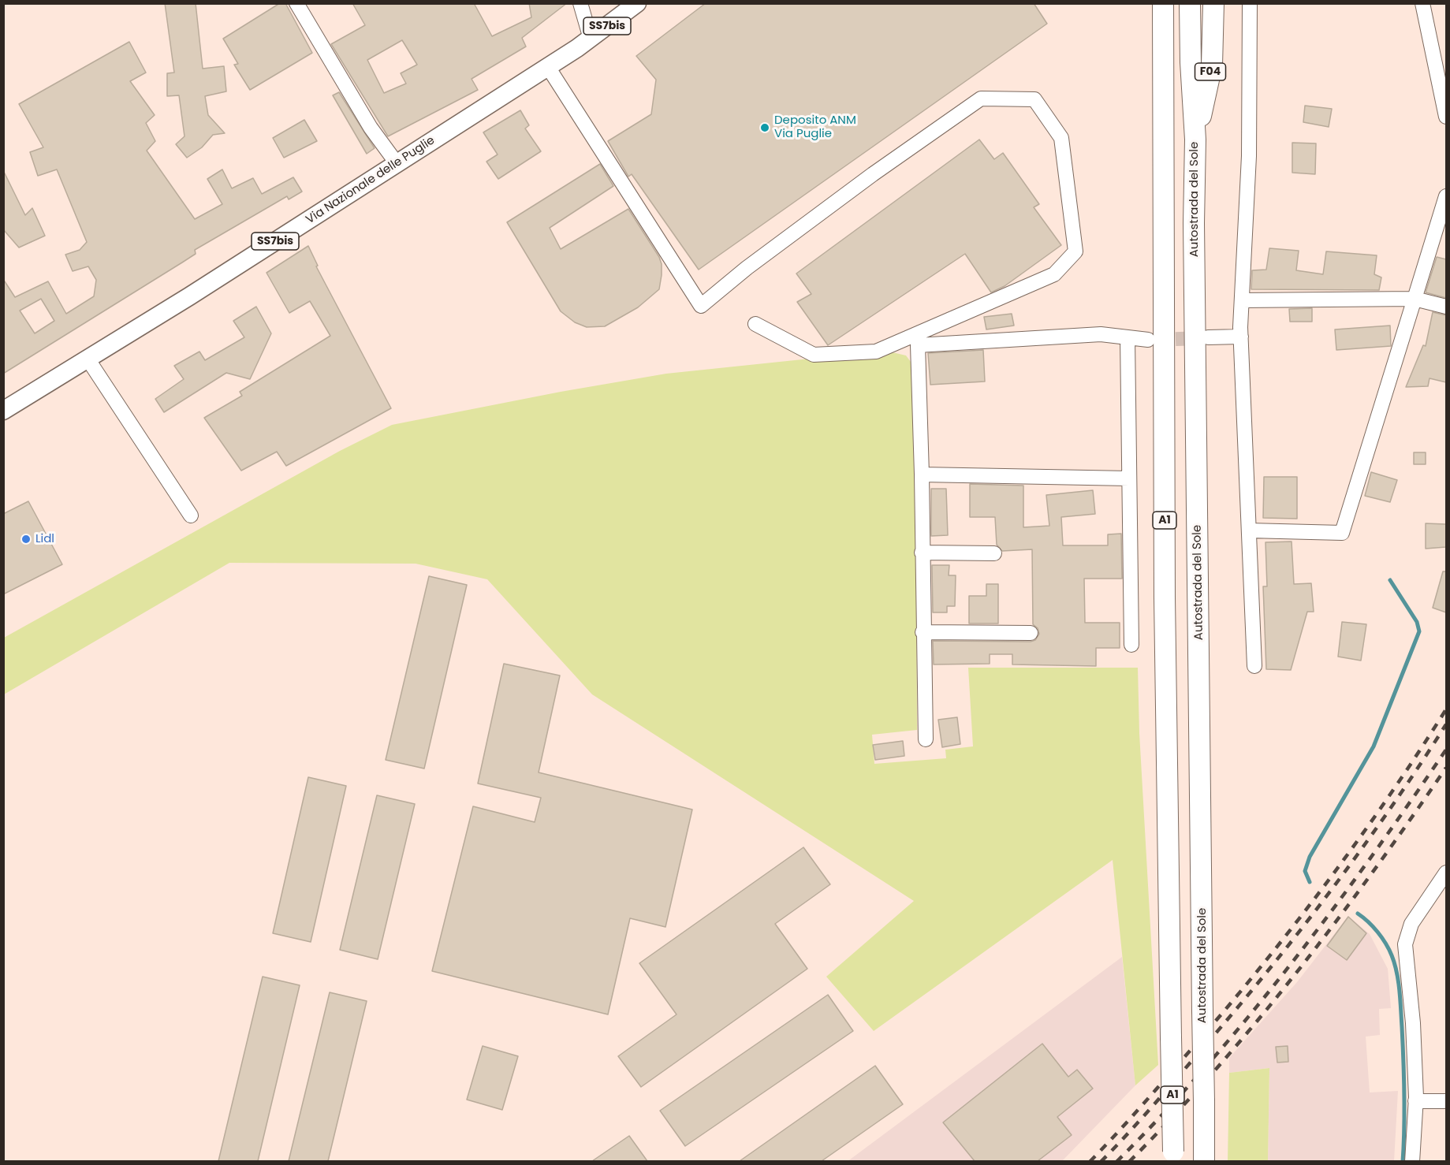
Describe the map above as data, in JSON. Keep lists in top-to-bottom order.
{
  "streets": {
    "highway": ["F04", "Autostrada del Sole", "A1"],
    "main road": ["SS7bis", "Via Nazionale delle Puglie"]
  },
  "crossings": [
    ["F04", "Autostrada del Sole"]
  ],
  "places": ["Deposito ANM Via Puglie", "Lidl"]
}
